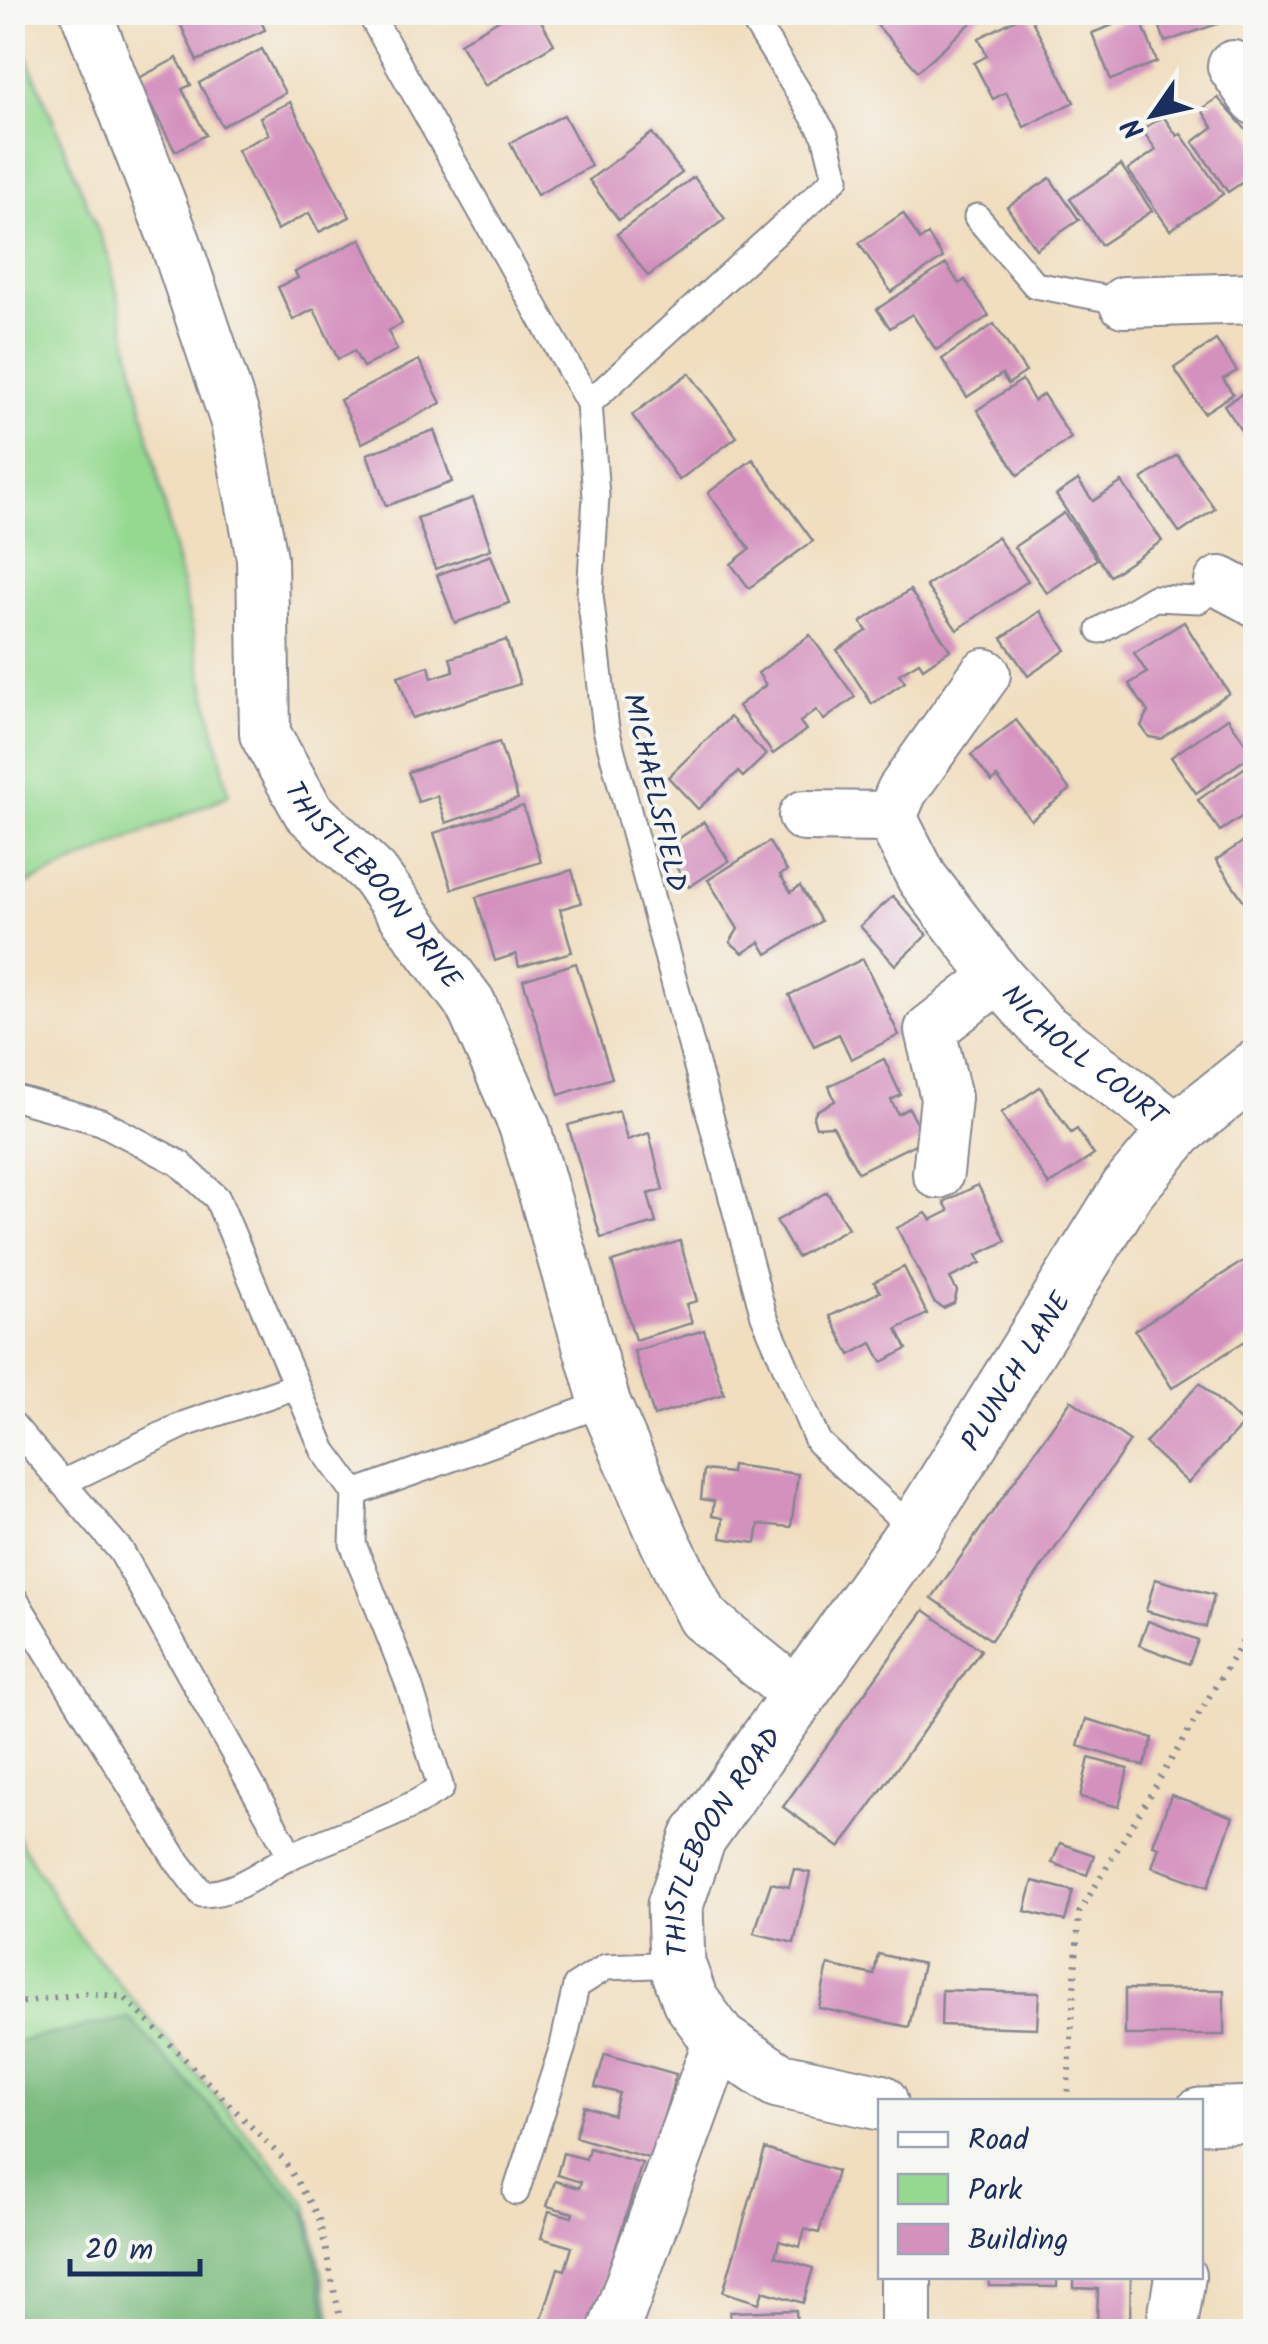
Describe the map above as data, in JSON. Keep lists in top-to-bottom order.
{
  "streets": {
    "street": [
      "THISTLEBOON DRIVE",
      "NICHOLL COURT",
      "PLUNCH LANE",
      "THISTLEBOON ROAD"
    ],
    "lane": ["MICHAELSFIELD"]
  },
  "crossings": [
    ["MICHAELSFIELD", "PLUNCH LANE"],
    ["THISTLEBOON DRIVE", "PLUNCH LANE"],
    ["THISTLEBOON DRIVE", "THISTLEBOON ROAD"],
    ["NICHOLL COURT", "PLUNCH LANE"],
    ["PLUNCH LANE", "THISTLEBOON ROAD"]
  ],
  "legend": ["Road", "Park", "Building"],
  "scale_bar": "20 m",
  "north": "bottom left"
}
